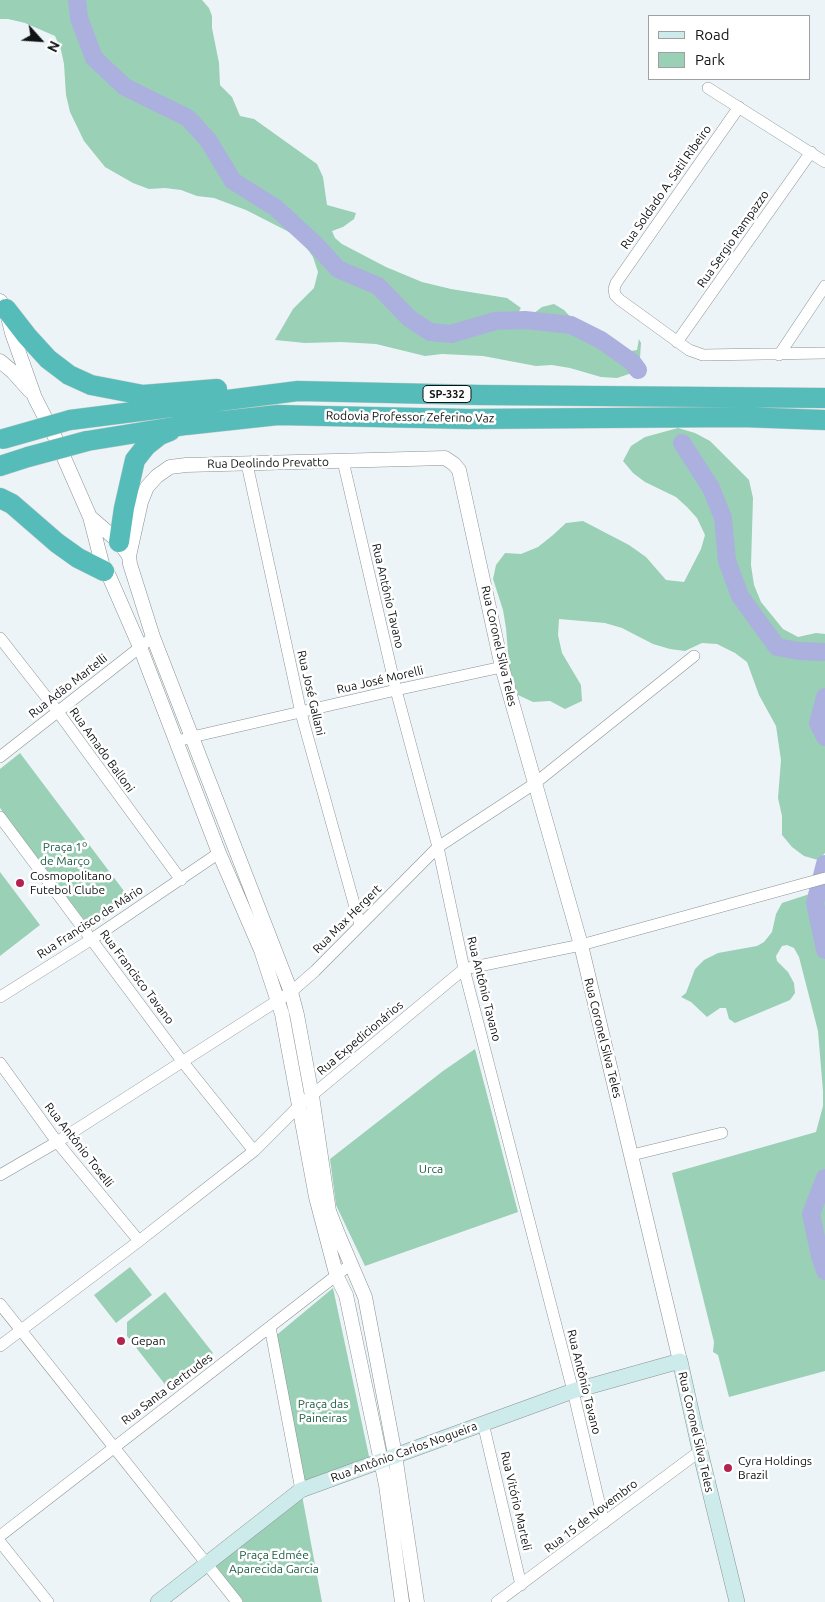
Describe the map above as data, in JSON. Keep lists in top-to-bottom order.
{
  "streets": {
    "highway": ["SP-332", "Rodovia Professor Zeferino Vaz"],
    "main road": ["Rua Coronel Silva Teles", "Rua Antônio Carlos Nogueira"],
    "street": [
      "Rua Soldado A. Satil Ribeiro",
      "Rua Sergio Rampazzo",
      "Rua Deolindo Prevatto",
      "Rua Antônio Tavano",
      "Rua José Morelli",
      "Rua Adão Martelli",
      "Rua José Gallani",
      "Rua Amado Balloni",
      "Rua Max Hergert",
      "Rua Francisco de Mário",
      "Rua Francisco Tavano",
      "Rua Expedicionários",
      "Rua Antônio Toselli",
      "Rua Santa Gertrudes",
      "Rua Vitório Marteli",
      "Rua 15 de Novembro"
    ]
  },
  "crossings": [
    ["Rua Soldado A. Satil Ribeiro", "Rua Sergio Rampazzo"],
    ["Rua Deolindo Prevatto", "Rua Antônio Tavano"],
    ["Rua Deolindo Prevatto", "Rua Coronel Silva Teles"],
    ["Rua Deolindo Prevatto", "Rua José Gallani"],
    ["Rua Antônio Tavano", "Rua José Morelli"],
    ["Rua Antônio Tavano", "Rua Max Hergert"],
    ["Rua Antônio Tavano", "Rua Expedicionários"],
    ["Rua Antônio Tavano", "Rua Antônio Carlos Nogueira"],
    ["Rua Antônio Tavano", "Rua 15 de Novembro"],
    ["Rua Coronel Silva Teles", "Rua José Morelli"],
    ["Rua Coronel Silva Teles", "Rua Max Hergert"],
    ["Rua Coronel Silva Teles", "Rua Expedicionários"],
    ["Rua Coronel Silva Teles", "Rua Antônio Carlos Nogueira"],
    ["Rua Coronel Silva Teles", "Rua 15 de Novembro"],
    ["Rua José Morelli", "Rua José Gallani"],
    ["Rua Adão Martelli", "Rua Amado Balloni"],
    ["Rua José Gallani", "Rua Max Hergert"],
    ["Rua Amado Balloni", "Rua Francisco de Mário"],
    ["Rua Max Hergert", "Rua Francisco Tavano"],
    ["Rua Max Hergert", "Rua Antônio Toselli"],
    ["Rua Francisco de Mário", "Rua Francisco Tavano"],
    ["Rua Francisco Tavano", "Rua Expedicionários"],
    ["Rua Expedicionários", "Rua Antônio Toselli"],
    ["Rua Antônio Carlos Nogueira", "Rua Vitório Marteli"],
    ["Rua Vitório Marteli", "Rua 15 de Novembro"]
  ],
  "parks": [
    "Praça 1º de Março",
    "Urca",
    "Praça das Paineiras",
    "Praça Edmée Aparecida Garcia"
  ],
  "places": ["Cosmopolitano Futebol Clube", "Gepan", "Cyra Holdings Brazil"],
  "legend": ["Road", "Park"],
  "north": "bottom right"
}
